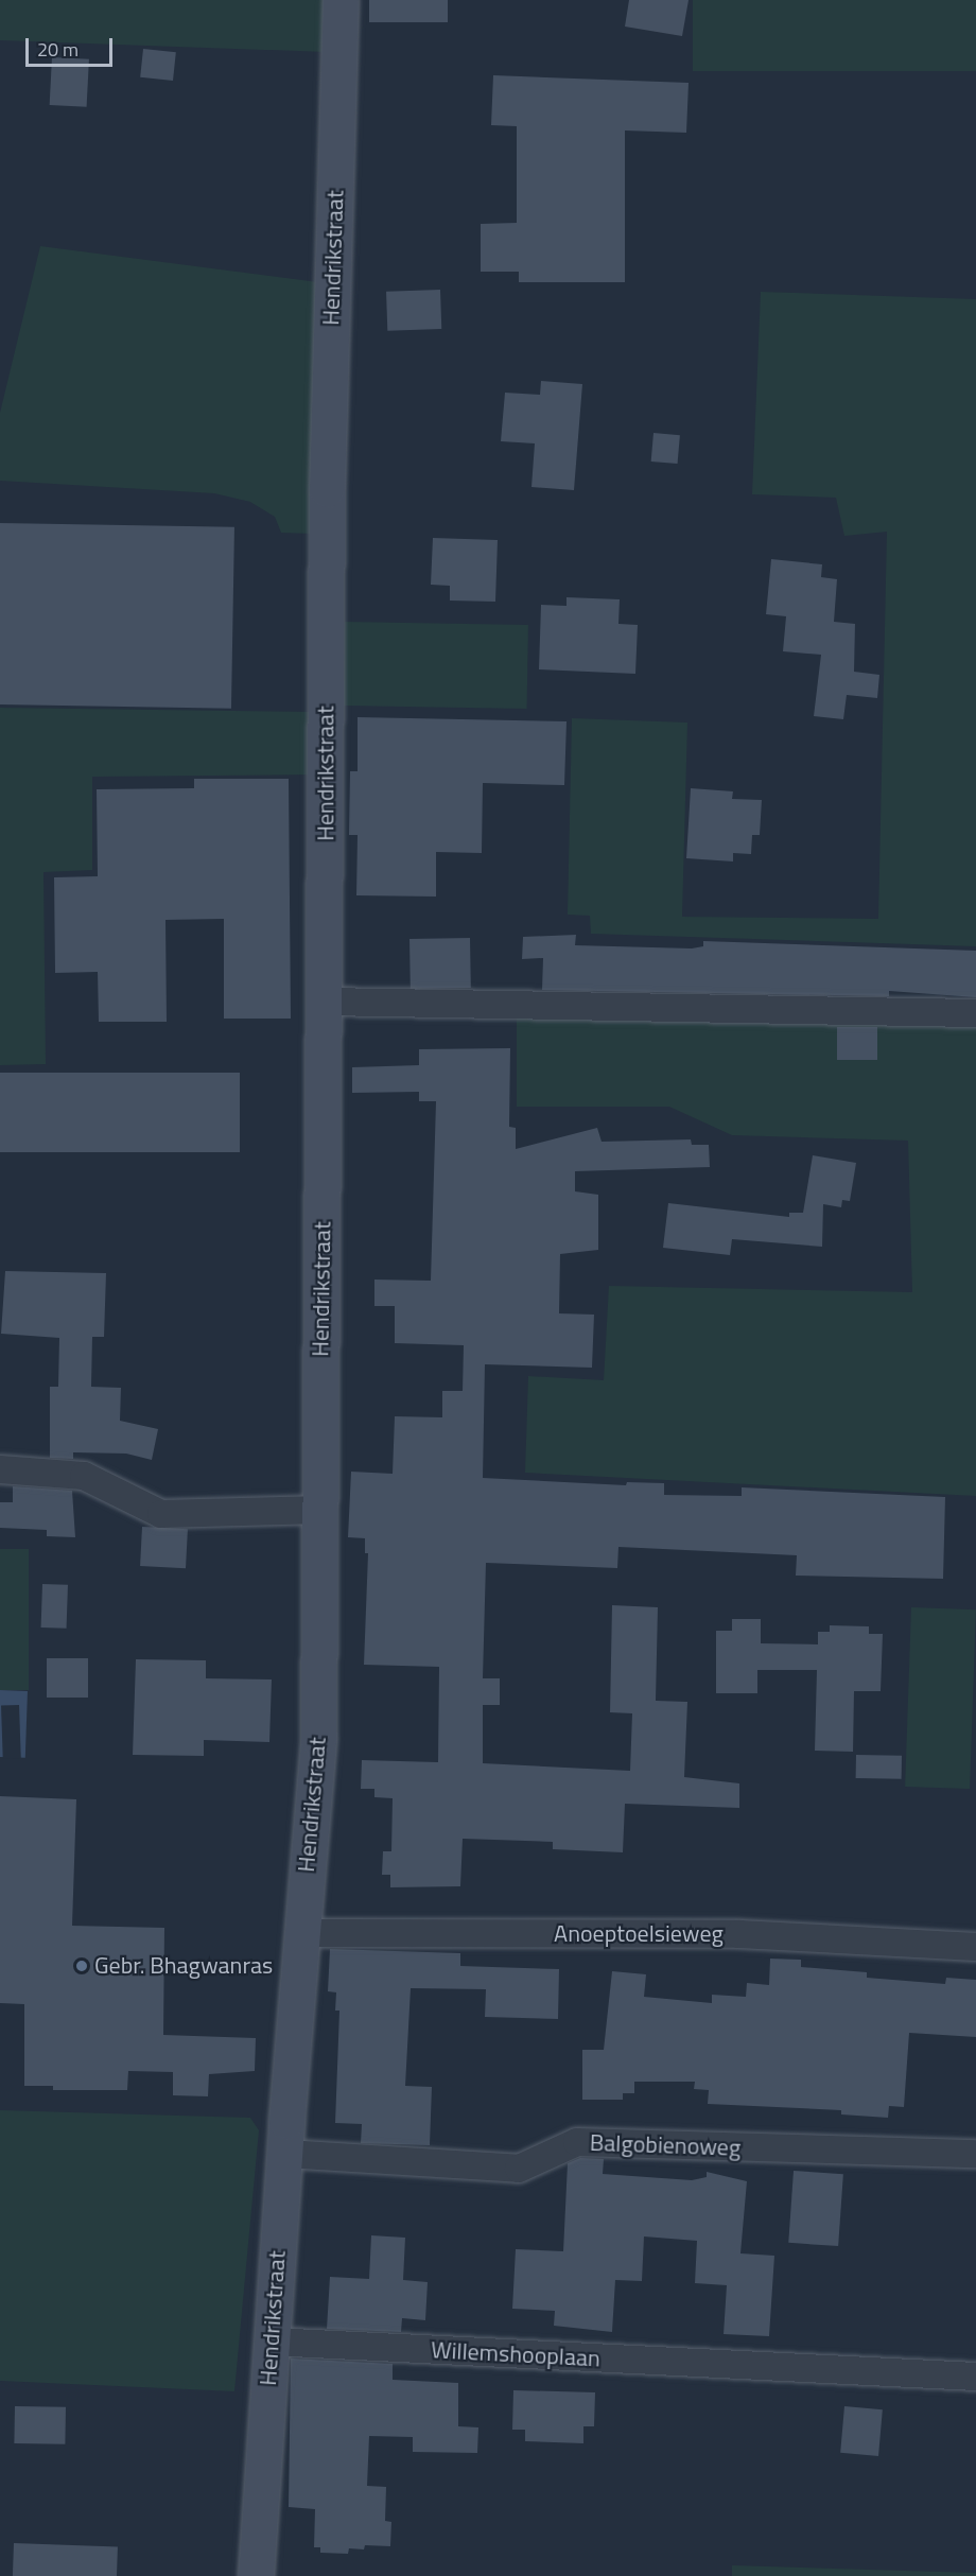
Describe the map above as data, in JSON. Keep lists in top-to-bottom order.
{
  "streets": {
    "street": [
      "Hendrikstraat",
      "Anoeptoelsieweg",
      "Balgobienoweg",
      "Willemshooplaan"
    ]
  },
  "crossings": [
    ["Hendrikstraat", "Anoeptoelsieweg"],
    ["Hendrikstraat", "Balgobienoweg"],
    ["Hendrikstraat", "Willemshooplaan"]
  ],
  "places": ["Gebr. Bhagwanras"],
  "scale_bar": "20 m"
}
